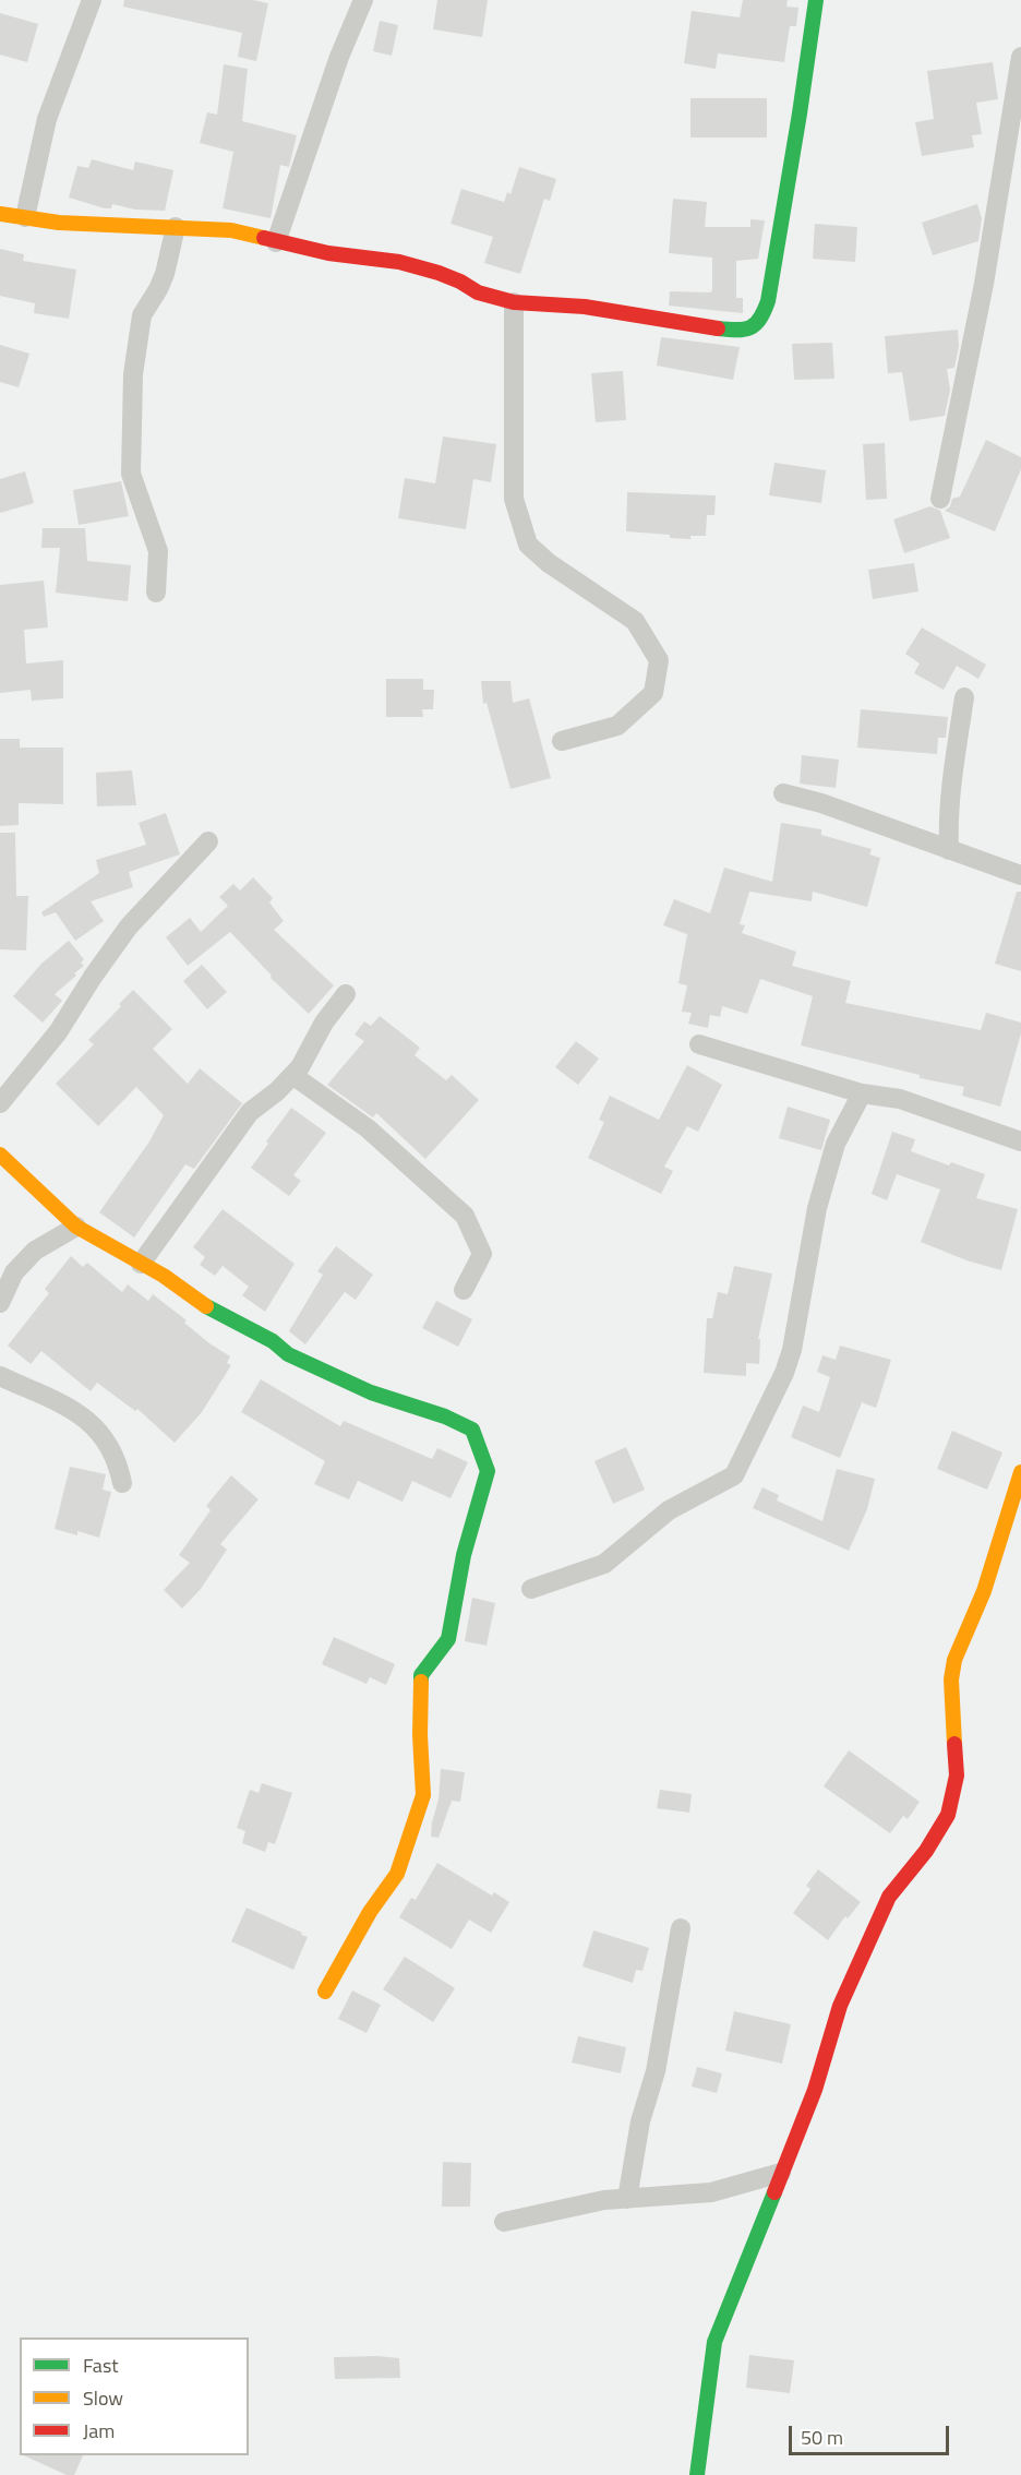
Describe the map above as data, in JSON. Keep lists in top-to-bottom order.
{
  "legend": ["Fast", "Slow", "Jam"],
  "scale_bar": "50 m"
}
